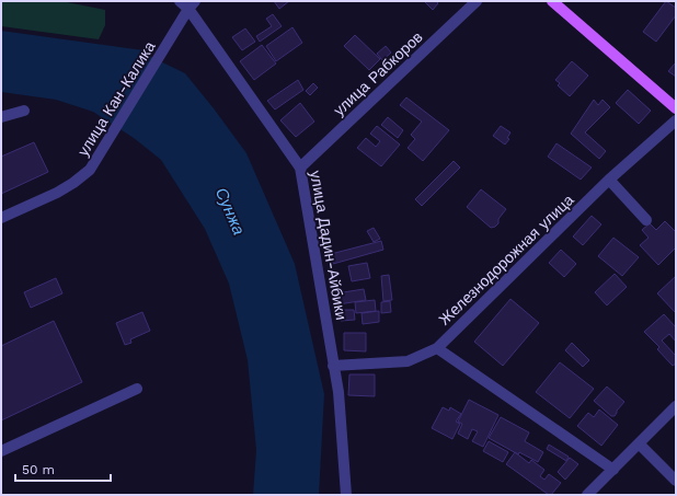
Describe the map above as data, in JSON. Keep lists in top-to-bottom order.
{
  "streets": {
    "street": [
      "улица Рабкоров",
      "улица Кан-Калика",
      "улица Дадин-Айбики",
      "Железнодорожная улица"
    ]
  },
  "crossings": [
    ["улица Рабкоров", "улица Дадин-Айбики"],
    ["улица Кан-Калика", "улица Дадин-Айбики"],
    ["улица Дадин-Айбики", "Железнодорожная улица"]
  ],
  "water": ["Сунжа"],
  "scale_bar": "50 m"
}
